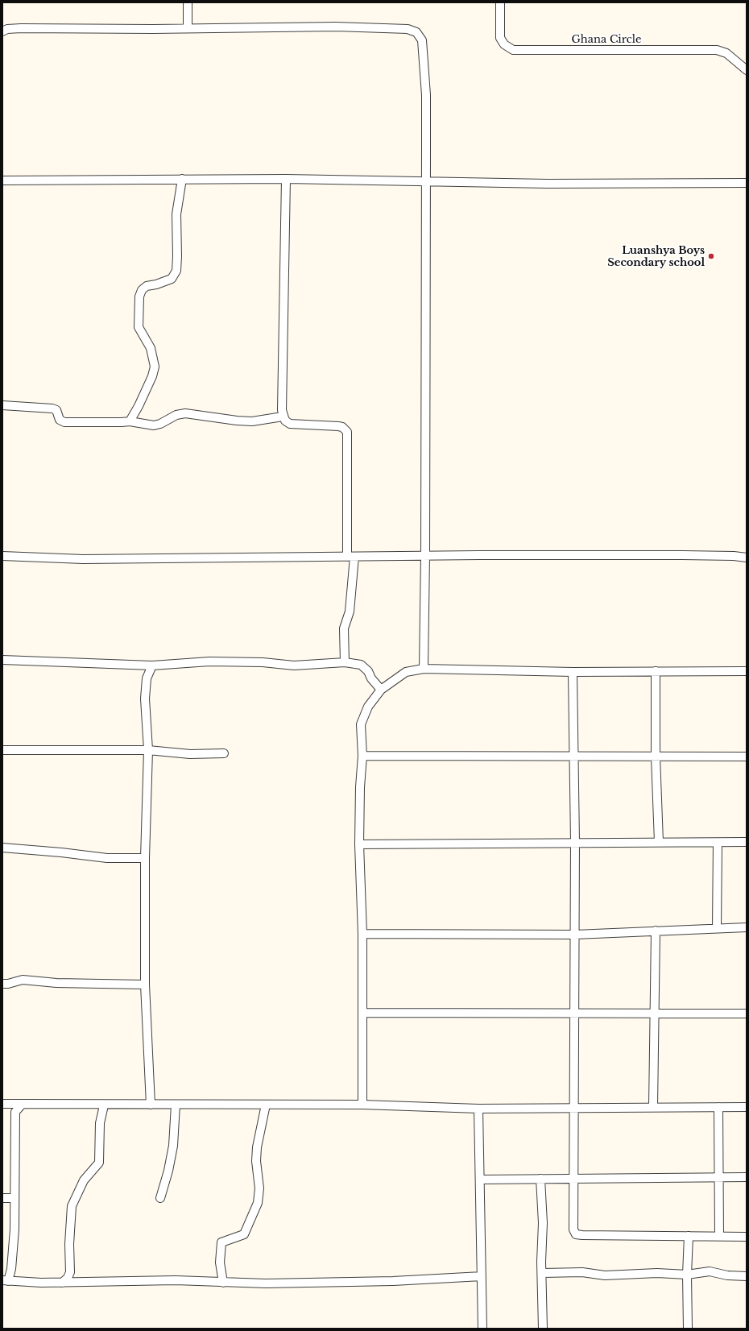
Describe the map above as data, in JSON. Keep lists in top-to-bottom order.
{
  "streets": {
    "street": ["Ghana Circle"]
  },
  "places": ["Luanshya Boys Secondary school"]
}
